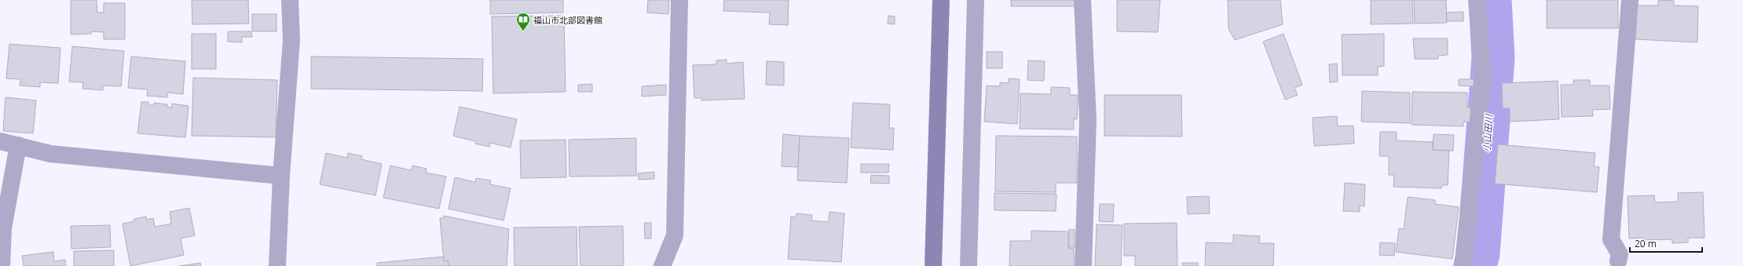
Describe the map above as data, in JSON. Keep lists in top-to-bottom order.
{
  "water": ["小山田川"],
  "places": {
    "library": ["福山市北部図書館"]
  },
  "scale_bar": "20 m"
}
